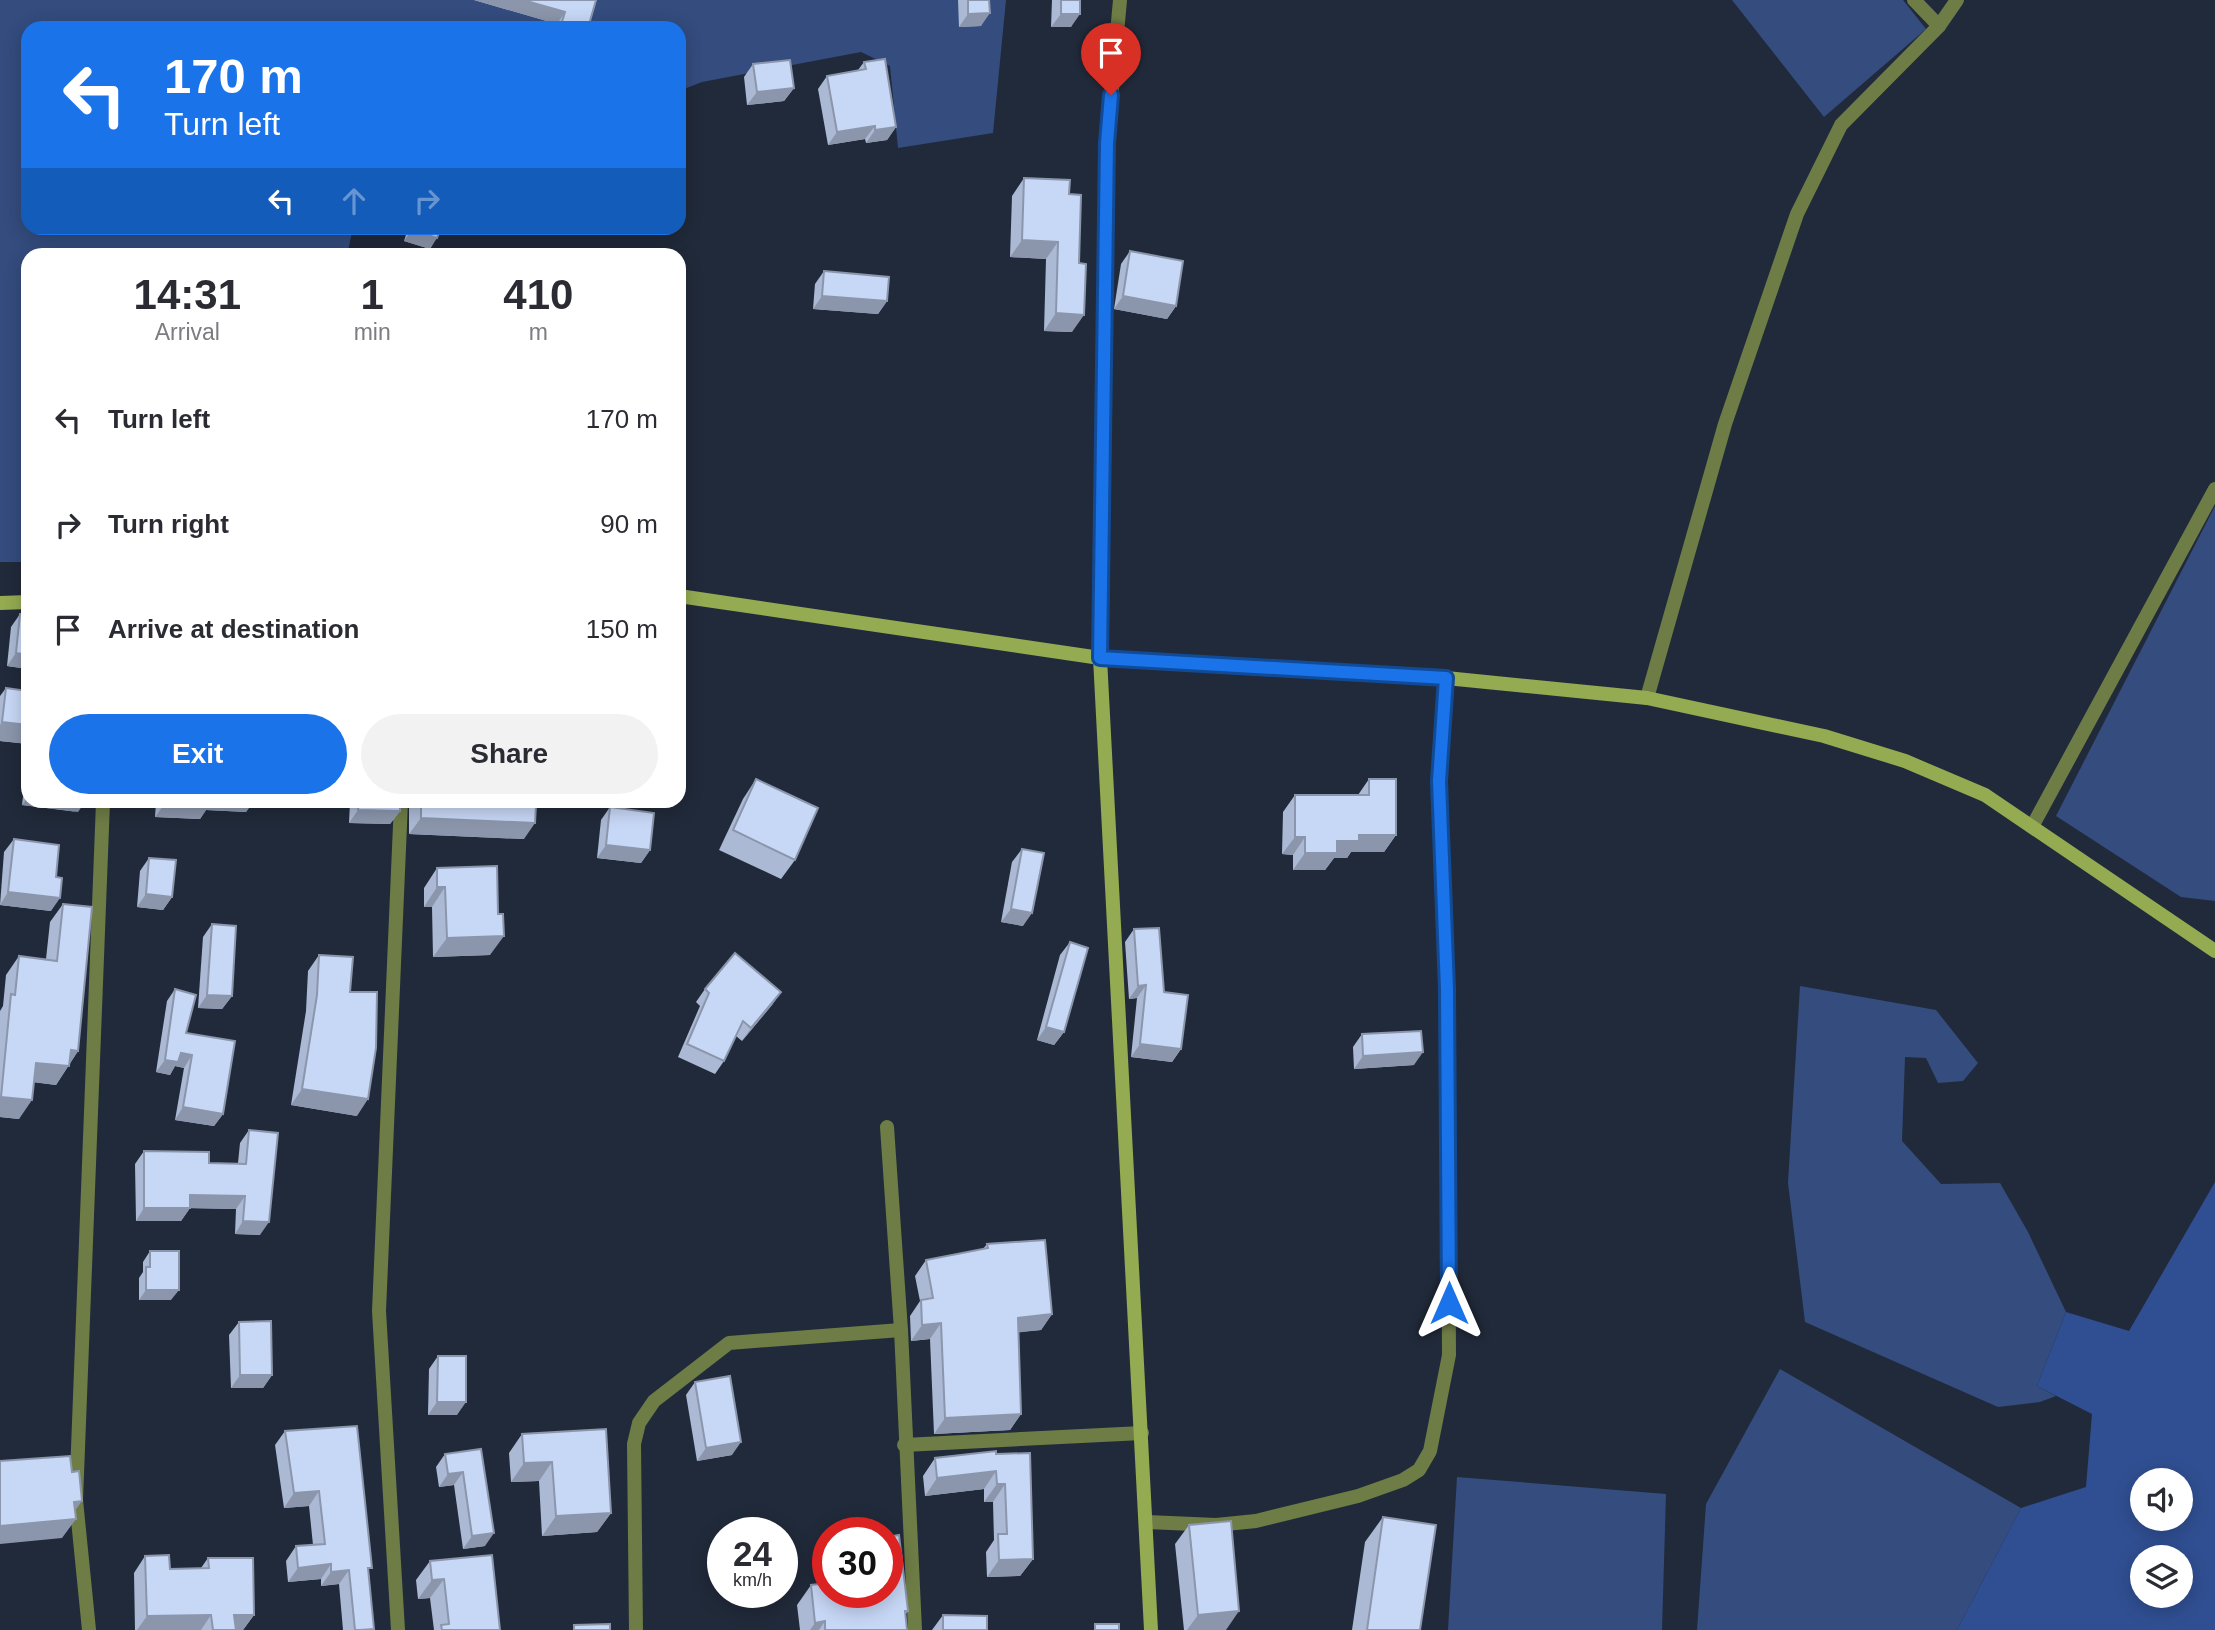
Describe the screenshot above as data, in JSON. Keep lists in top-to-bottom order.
{
  "page": {
    "turn": ["170 m", "Turn left"],
    "eta": [
      "14:31",
      "Arrival",
      "1",
      "min",
      "410",
      "m"
    ],
    "list": [
      {
        "name": "Turn left",
        "value": "170 m"
      },
      {
        "name": "Turn right",
        "value": "90 m"
      },
      {
        "name": "Arrive at destination",
        "value": "150 m"
      }
    ],
    "buttons": ["Exit", "Share"],
    "speed": "24 km/h",
    "limit": "30"
  }
}
